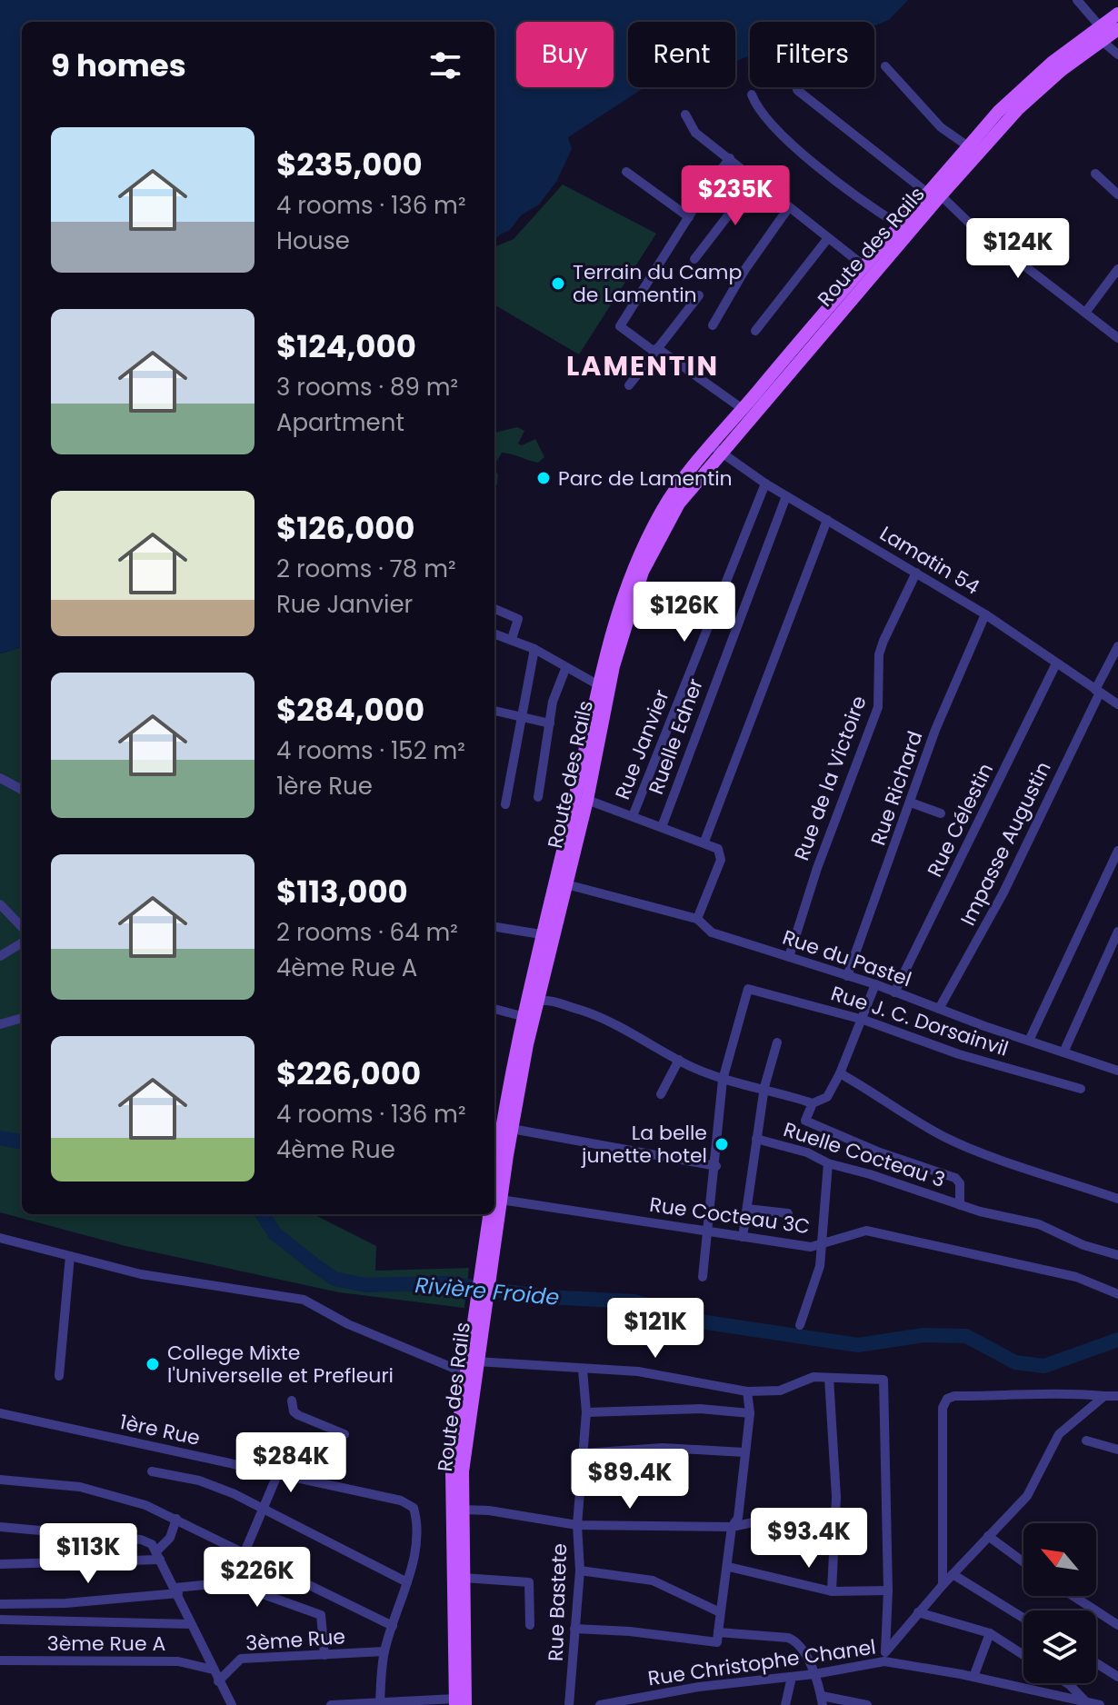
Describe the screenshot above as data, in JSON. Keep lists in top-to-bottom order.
{
  "streets": {
    "main road": ["Route des Rails"],
    "street": [
      "Lamatin 54",
      "Ruelle Edner",
      "Rue Janvier",
      "Rue de la Victoire",
      "Rue Richard",
      "Rue Célestin",
      "Impasse Augustin",
      "Rue du Pastel",
      "Rue J. C. Dorsainvil",
      "Ruelle Cocteau 3",
      "Rue Cocteau 3C",
      "1ère Rue",
      "Rue Bastete",
      "3ème Rue",
      "3ème Rue A",
      "Rue Christophe Chanel"
    ]
  },
  "crossings": [
    ["Route des Rails", "Lamatin 54"],
    ["Route des Rails", "Rue du Pastel"],
    ["Lamatin 54", "Ruelle Edner"],
    ["Lamatin 54", "Rue Janvier"],
    ["Lamatin 54", "Rue de la Victoire"],
    ["Lamatin 54", "Rue Richard"],
    ["Lamatin 54", "Rue Célestin"],
    ["Lamatin 54", "Impasse Augustin"],
    ["Rue de la Victoire", "Rue du Pastel"],
    ["Rue Richard", "Rue du Pastel"],
    ["Rue Célestin", "Rue du Pastel"],
    ["Impasse Augustin", "Rue du Pastel"],
    ["1ère Rue", "3ème Rue"]
  ],
  "districts": ["LAMENTIN"],
  "water": ["Rivière Froide"],
  "places": [
    "Terrain du Camp de Lamentin",
    "Parc de Lamentin",
    "La belle junette hotel",
    "College Mixte l'Universelle et Prefleuri"
  ],
  "north": "top left",
  "page": {
    "chip": ["Buy", "Rent", "Filters"],
    "heading": "9 homes",
    "list": [
      {
        "name": "$235,000",
        "note": "4 rooms · 136 m² · House"
      },
      {
        "name": "$124,000",
        "note": "3 rooms · 89 m² · Apartment"
      },
      {
        "name": "$126,000",
        "note": "2 rooms · 78 m² · Rue Janvier"
      },
      {
        "name": "$284,000",
        "note": "4 rooms · 152 m² · 1ère Rue"
      },
      {
        "name": "$113,000",
        "note": "2 rooms · 64 m² · 4ème Rue A"
      },
      {
        "name": "$226,000",
        "note": "4 rooms · 136 m² · 4ème Rue"
      }
    ],
    "price": [
      "$235K",
      "$124K",
      "$126K",
      "$121K",
      "$284K",
      "$89.4K",
      "$93.4K",
      "$113K",
      "$226K"
    ]
  }
}
